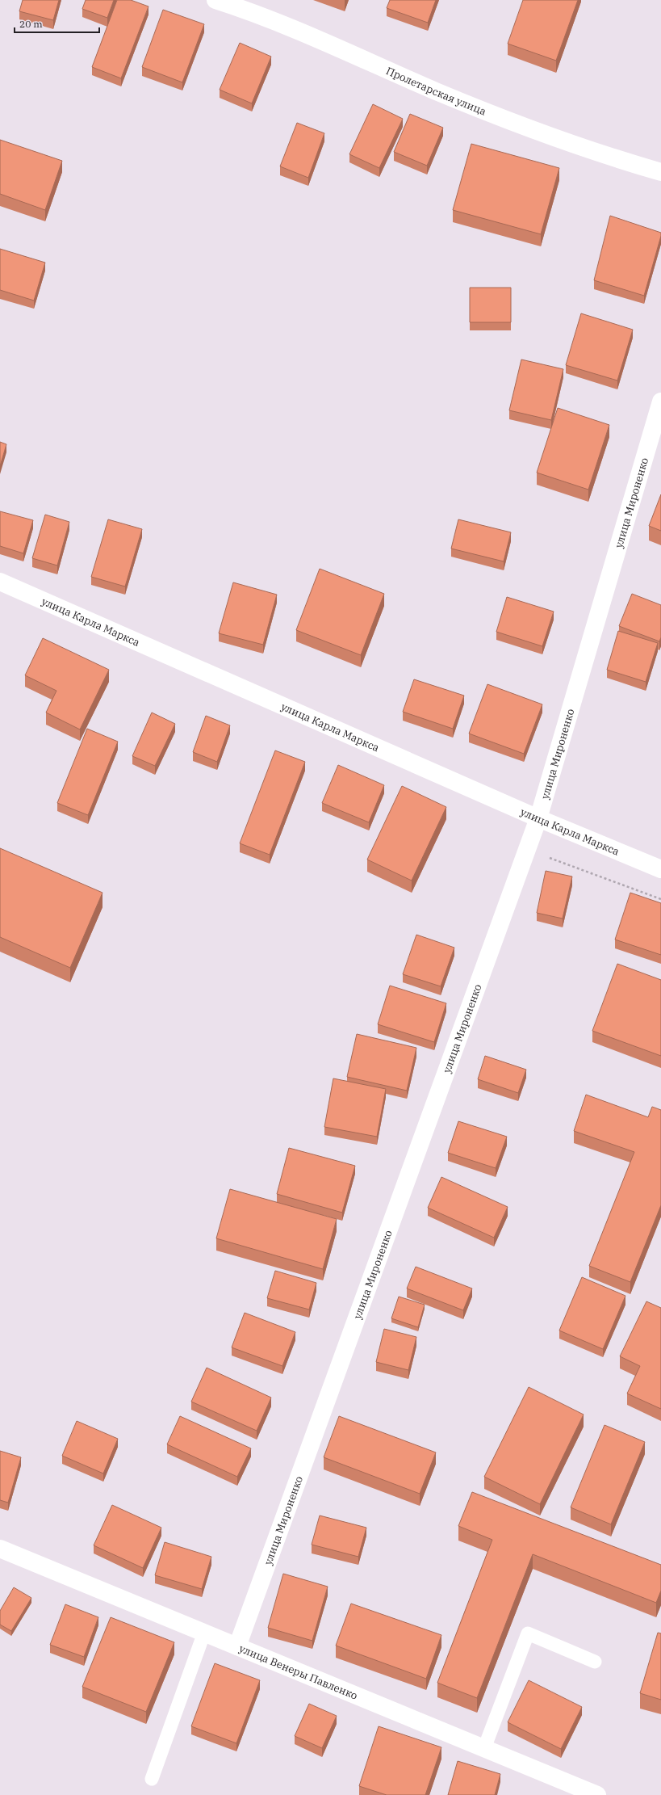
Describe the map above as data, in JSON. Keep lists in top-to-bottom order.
{
  "streets": {
    "street": [
      "Пролетарская улица",
      "улица Мироненко",
      "улица Карла Маркса",
      "улица Венеры Павленко"
    ]
  },
  "crossings": [
    ["улица Мироненко", "улица Карла Маркса"],
    ["улица Мироненко", "улица Венеры Павленко"]
  ],
  "scale_bar": "20 m"
}
